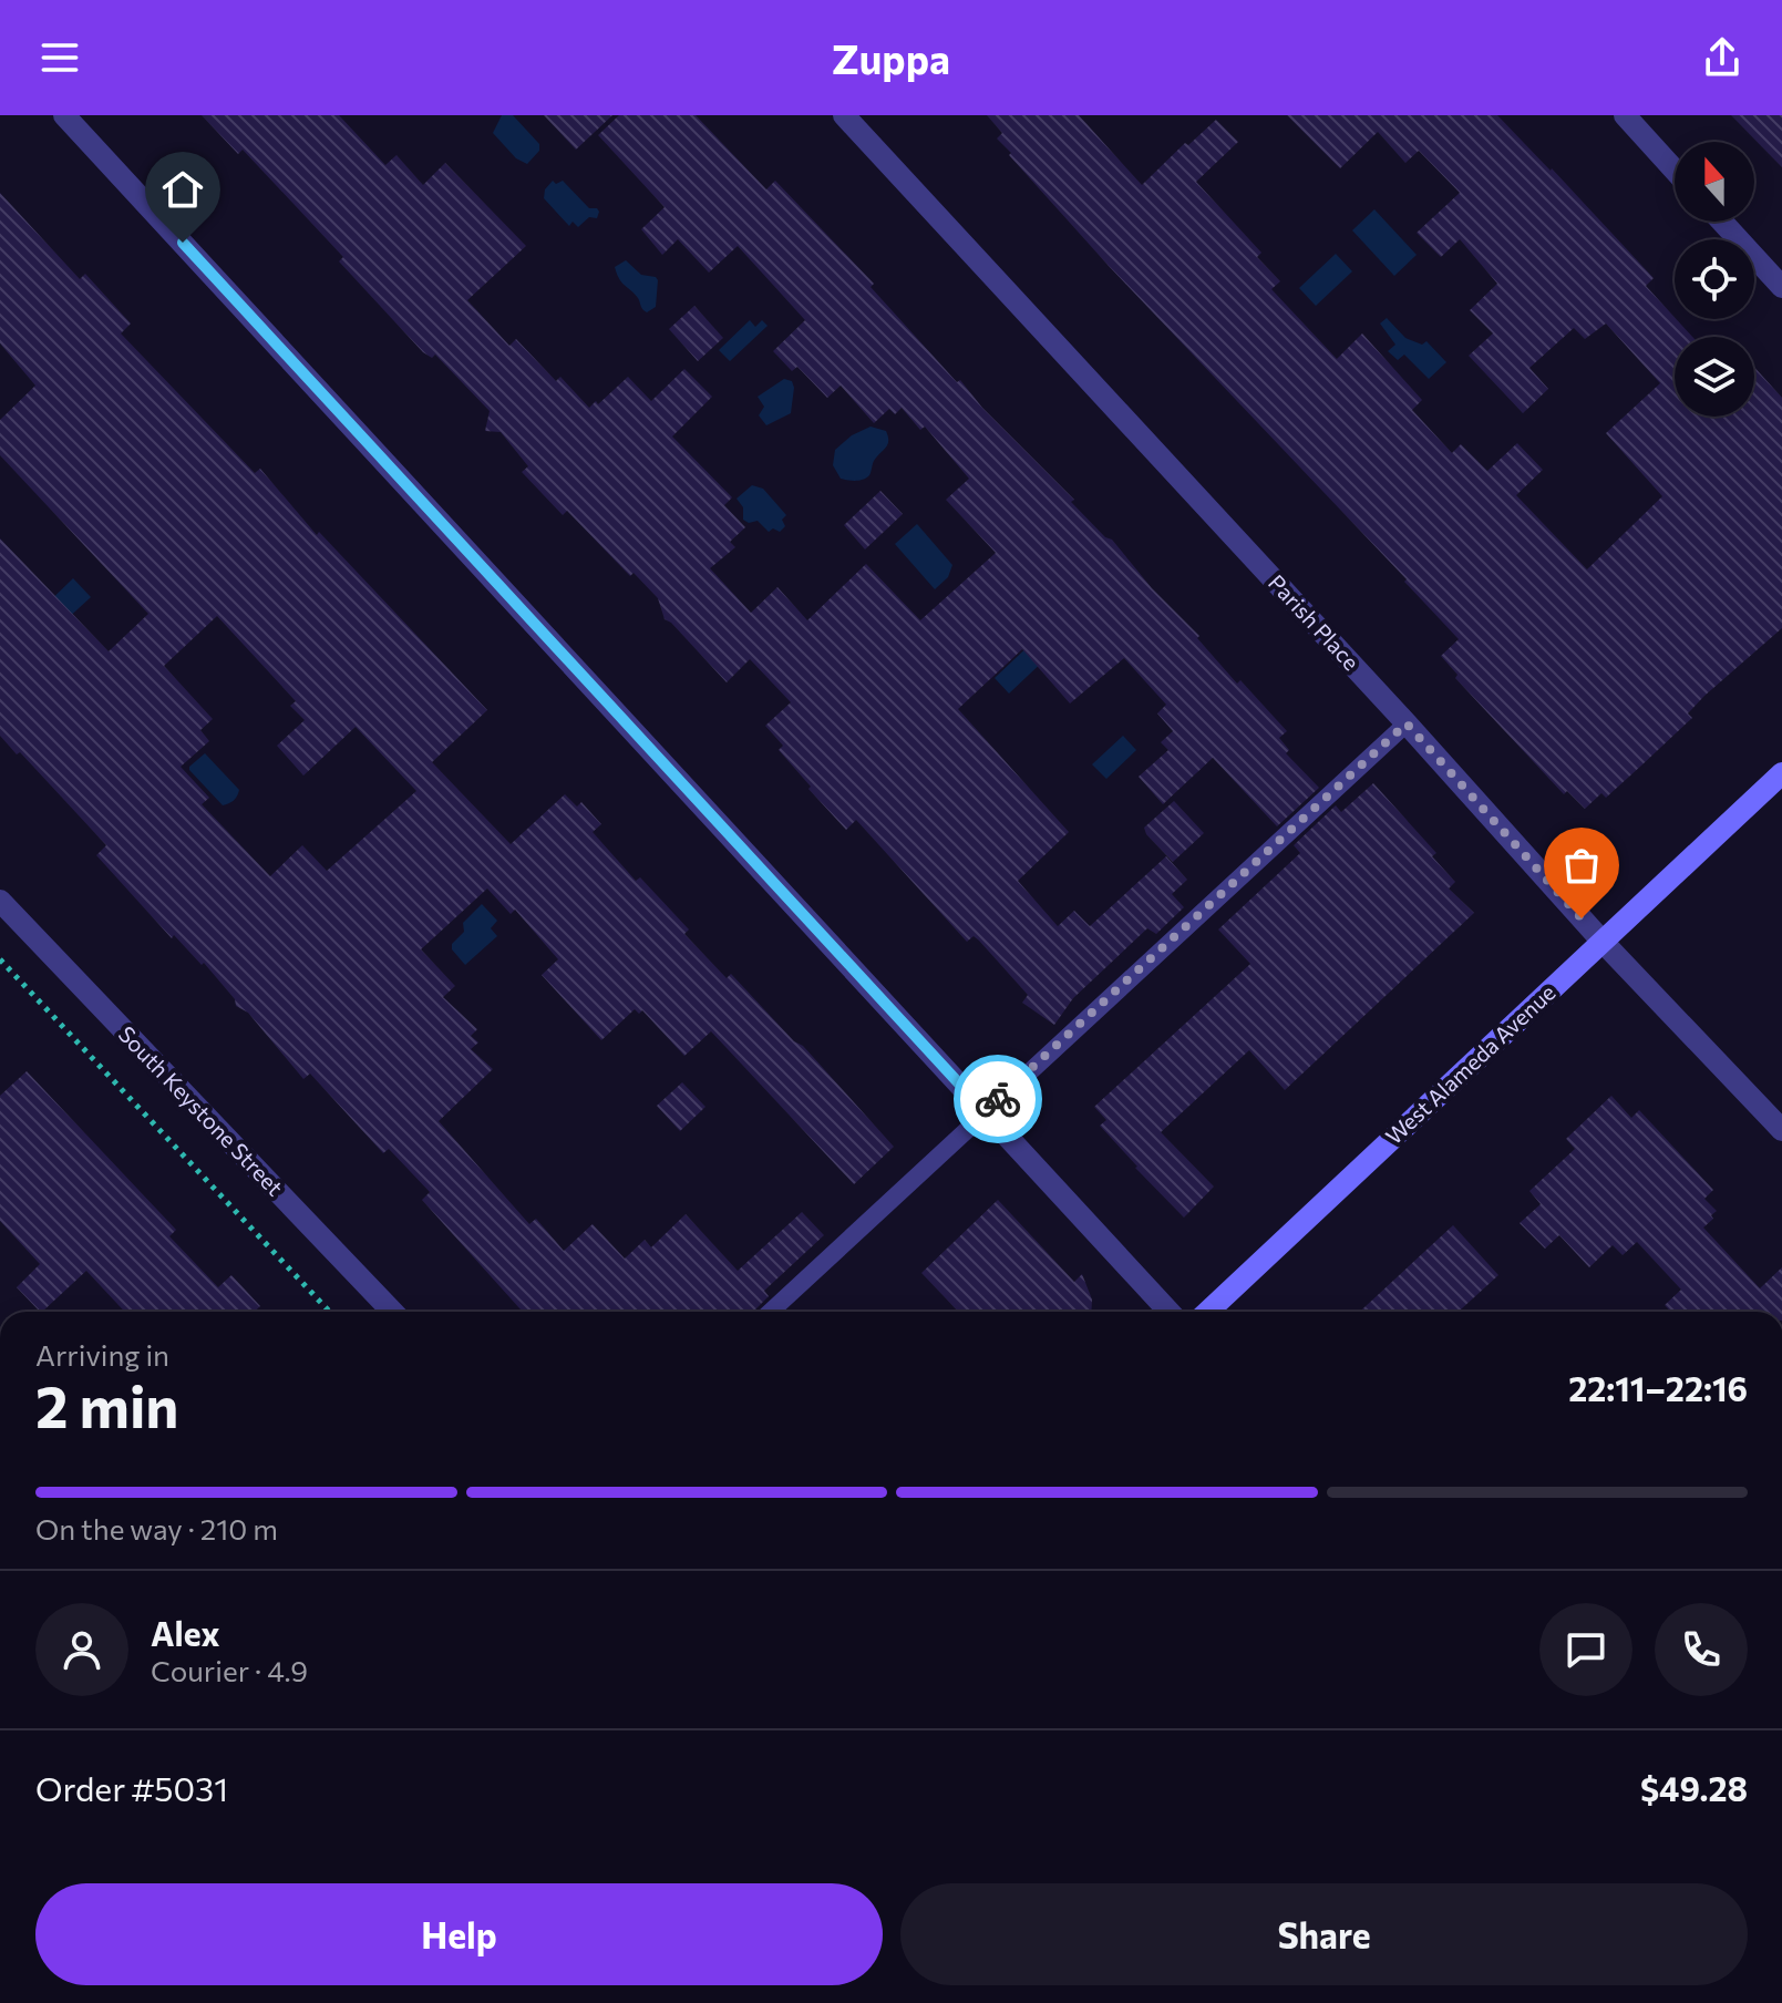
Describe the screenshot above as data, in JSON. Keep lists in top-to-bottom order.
{
  "streets": {
    "main road": ["West Alameda Avenue"],
    "street": ["Parish Place", "South Keystone Street"]
  },
  "crossings": [
    ["Parish Place", "West Alameda Avenue"]
  ],
  "north": "top",
  "page": {
    "header": "Zuppa",
    "heading": ["2 min", "Arriving in", "22:11–22:16"],
    "panel": [
      "Alex",
      "Courier · 4.9",
      "Order #5031",
      "$49.28"
    ],
    "bar": "On the way · 210 m",
    "buttons": ["Help", "Share"]
  }
}
